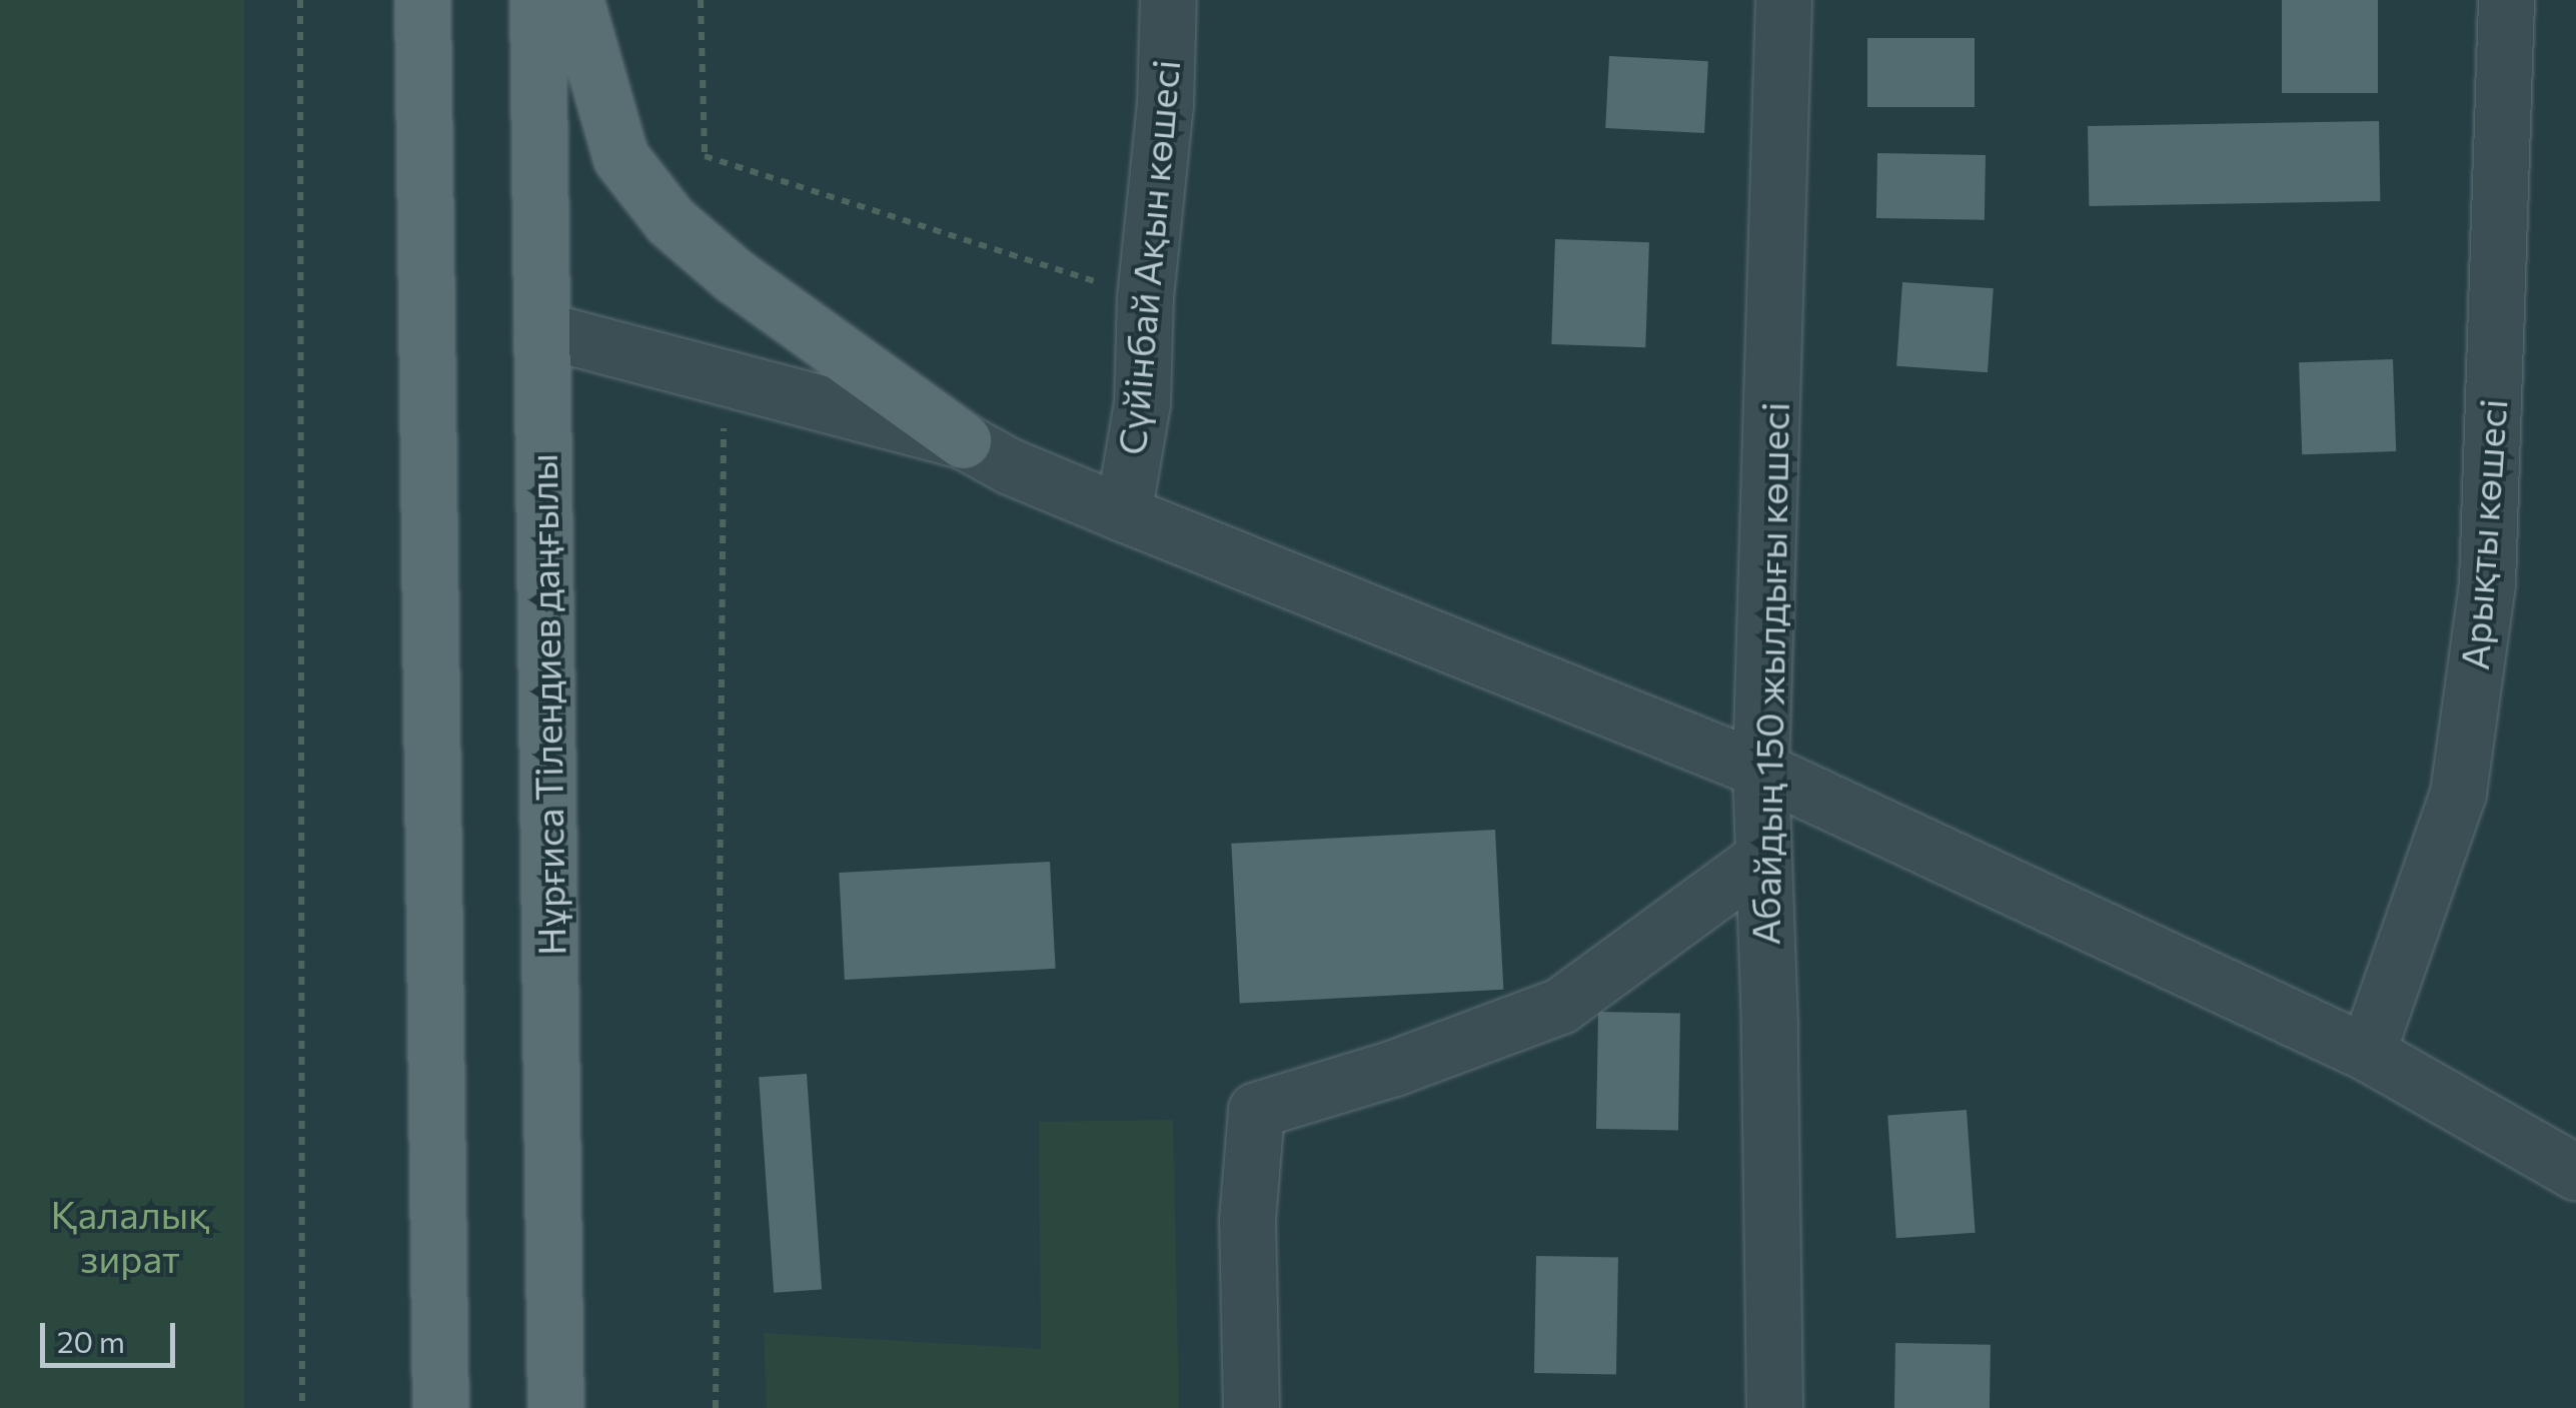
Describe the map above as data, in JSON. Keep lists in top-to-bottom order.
{
  "streets": {
    "main road": ["Нұрғиса Тілендиев даңғылы"],
    "street": ["Сүйінбай Ақын көшесі", "Арықты көшесі", "Абайдың 150 жылдығы көшесі"]
  },
  "parks": ["Қалалық зират"],
  "scale_bar": "20 m"
}
